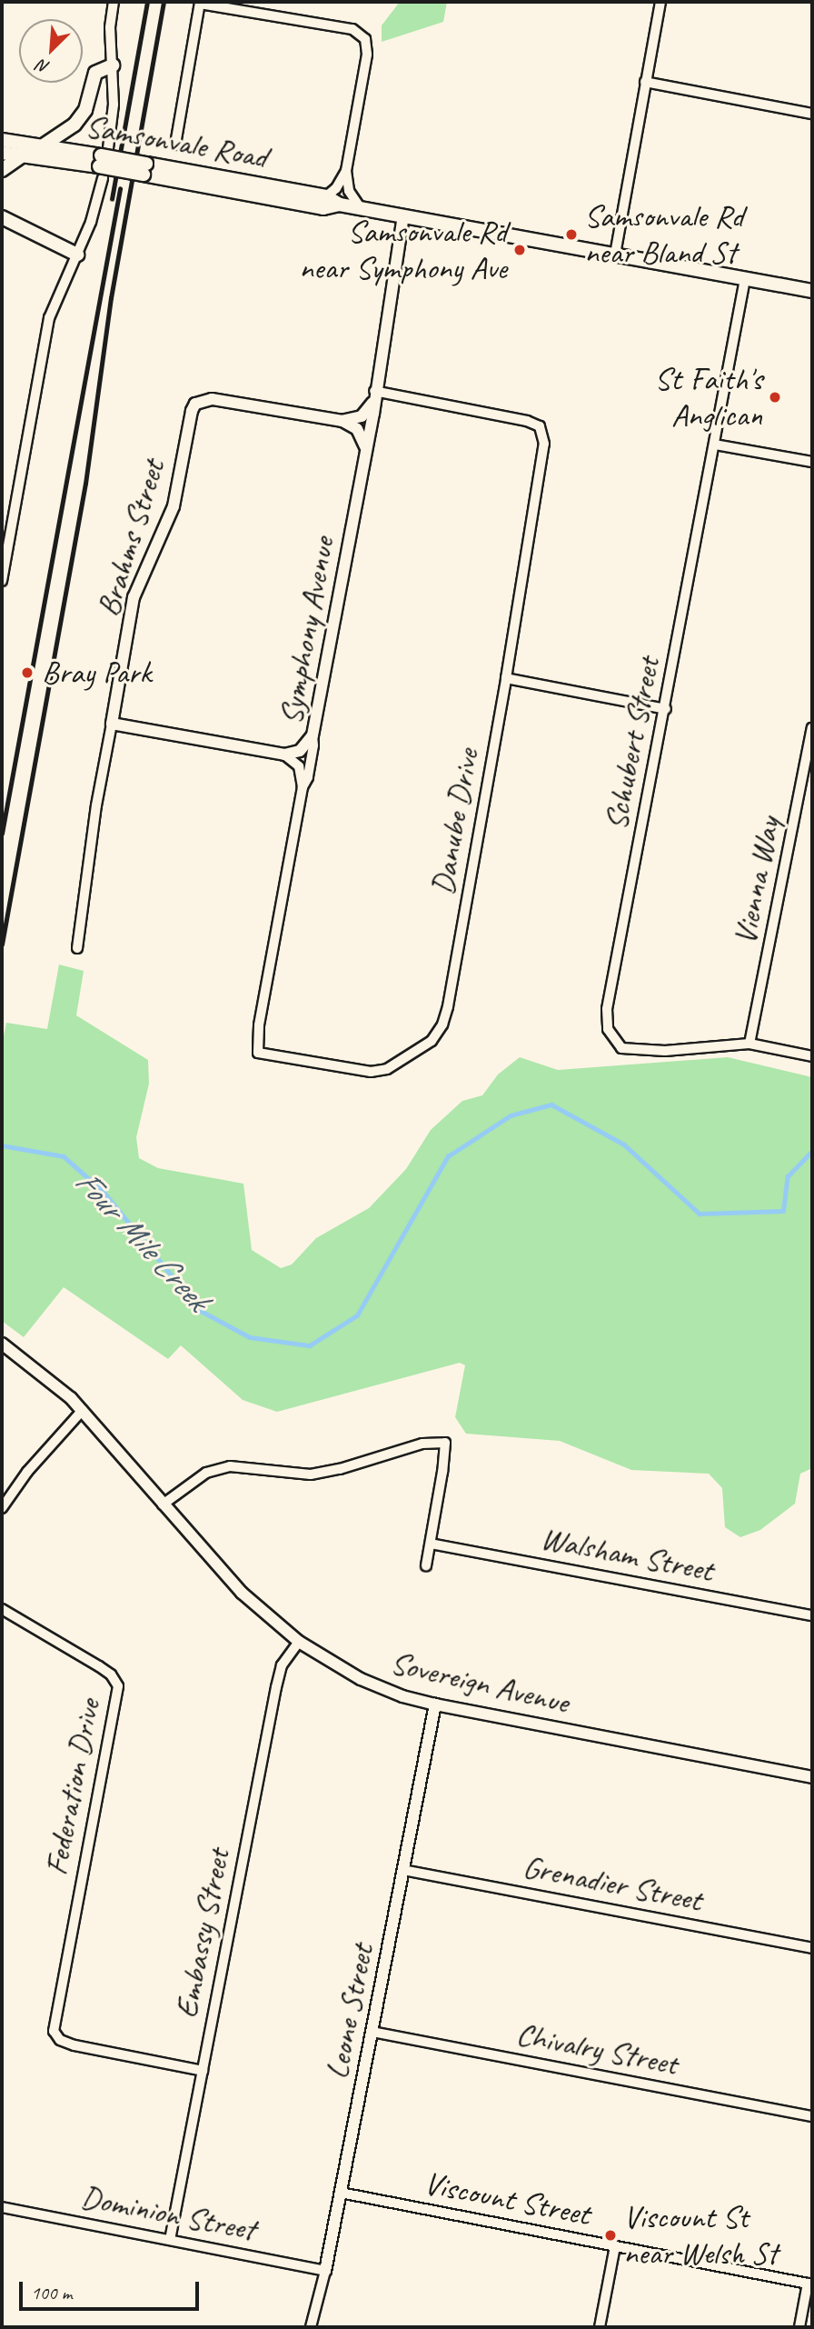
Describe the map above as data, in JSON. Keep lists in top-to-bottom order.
{
  "streets": {
    "main road": ["Samsonvale Road"],
    "street": [
      "Brahms Street",
      "Symphony Avenue",
      "Schubert Street",
      "Danube Drive",
      "Vienna Way",
      "Walsham Street",
      "Sovereign Avenue",
      "Federation Drive",
      "Grenadier Street",
      "Embassy Street",
      "Leone Street",
      "Chivalry Street",
      "Viscount Street",
      "Dominion Street"
    ]
  },
  "crossings": [
    ["Samsonvale Road", "Symphony Avenue"],
    ["Samsonvale Road", "Schubert Street"],
    ["Symphony Avenue", "Danube Drive"],
    ["Schubert Street", "Vienna Way"],
    ["Sovereign Avenue", "Embassy Street"],
    ["Sovereign Avenue", "Leone Street"],
    ["Federation Drive", "Embassy Street"],
    ["Grenadier Street", "Leone Street"],
    ["Embassy Street", "Dominion Street"],
    ["Leone Street", "Chivalry Street"],
    ["Leone Street", "Viscount Street"],
    ["Leone Street", "Dominion Street"]
  ],
  "water": ["Four Mile Creek"],
  "places": [
    "Samsonvale Rd near Bland St",
    "Samsonvale Rd near Symphony Ave",
    "St Faith's Anglican",
    "Bray Park",
    "Viscount St near Welsh St"
  ],
  "scale_bar": "100 m",
  "north": "bottom left"
}
